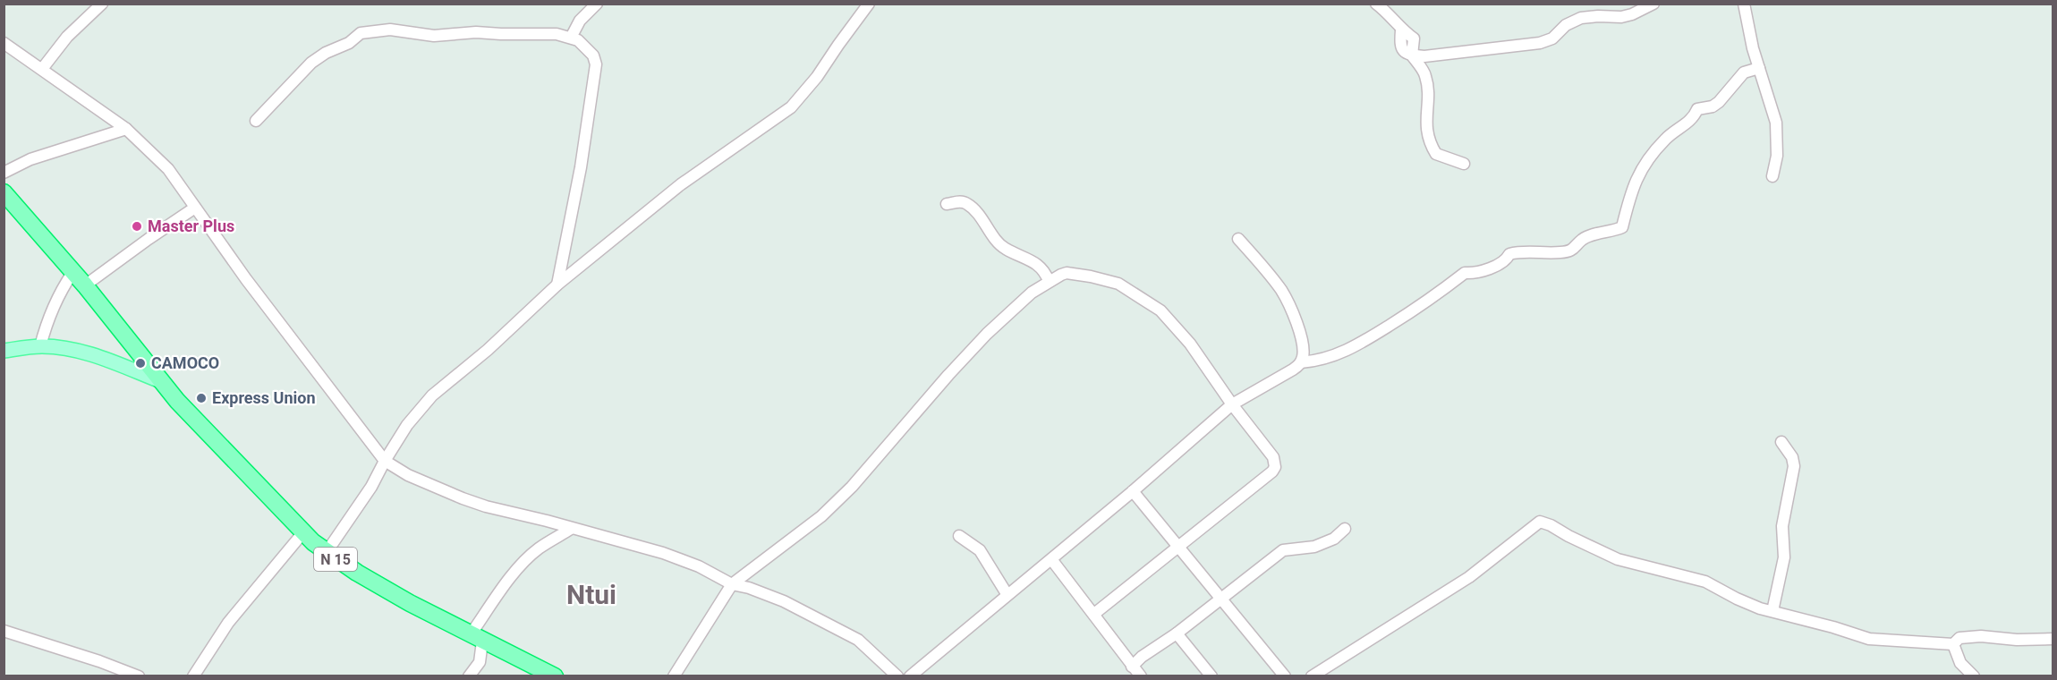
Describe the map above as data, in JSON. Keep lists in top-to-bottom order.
{
  "streets": {
    "highway": ["N 15"]
  },
  "districts": ["Ntui"],
  "places": ["Master Plus", "CAMOCO", "Express Union"]
}
